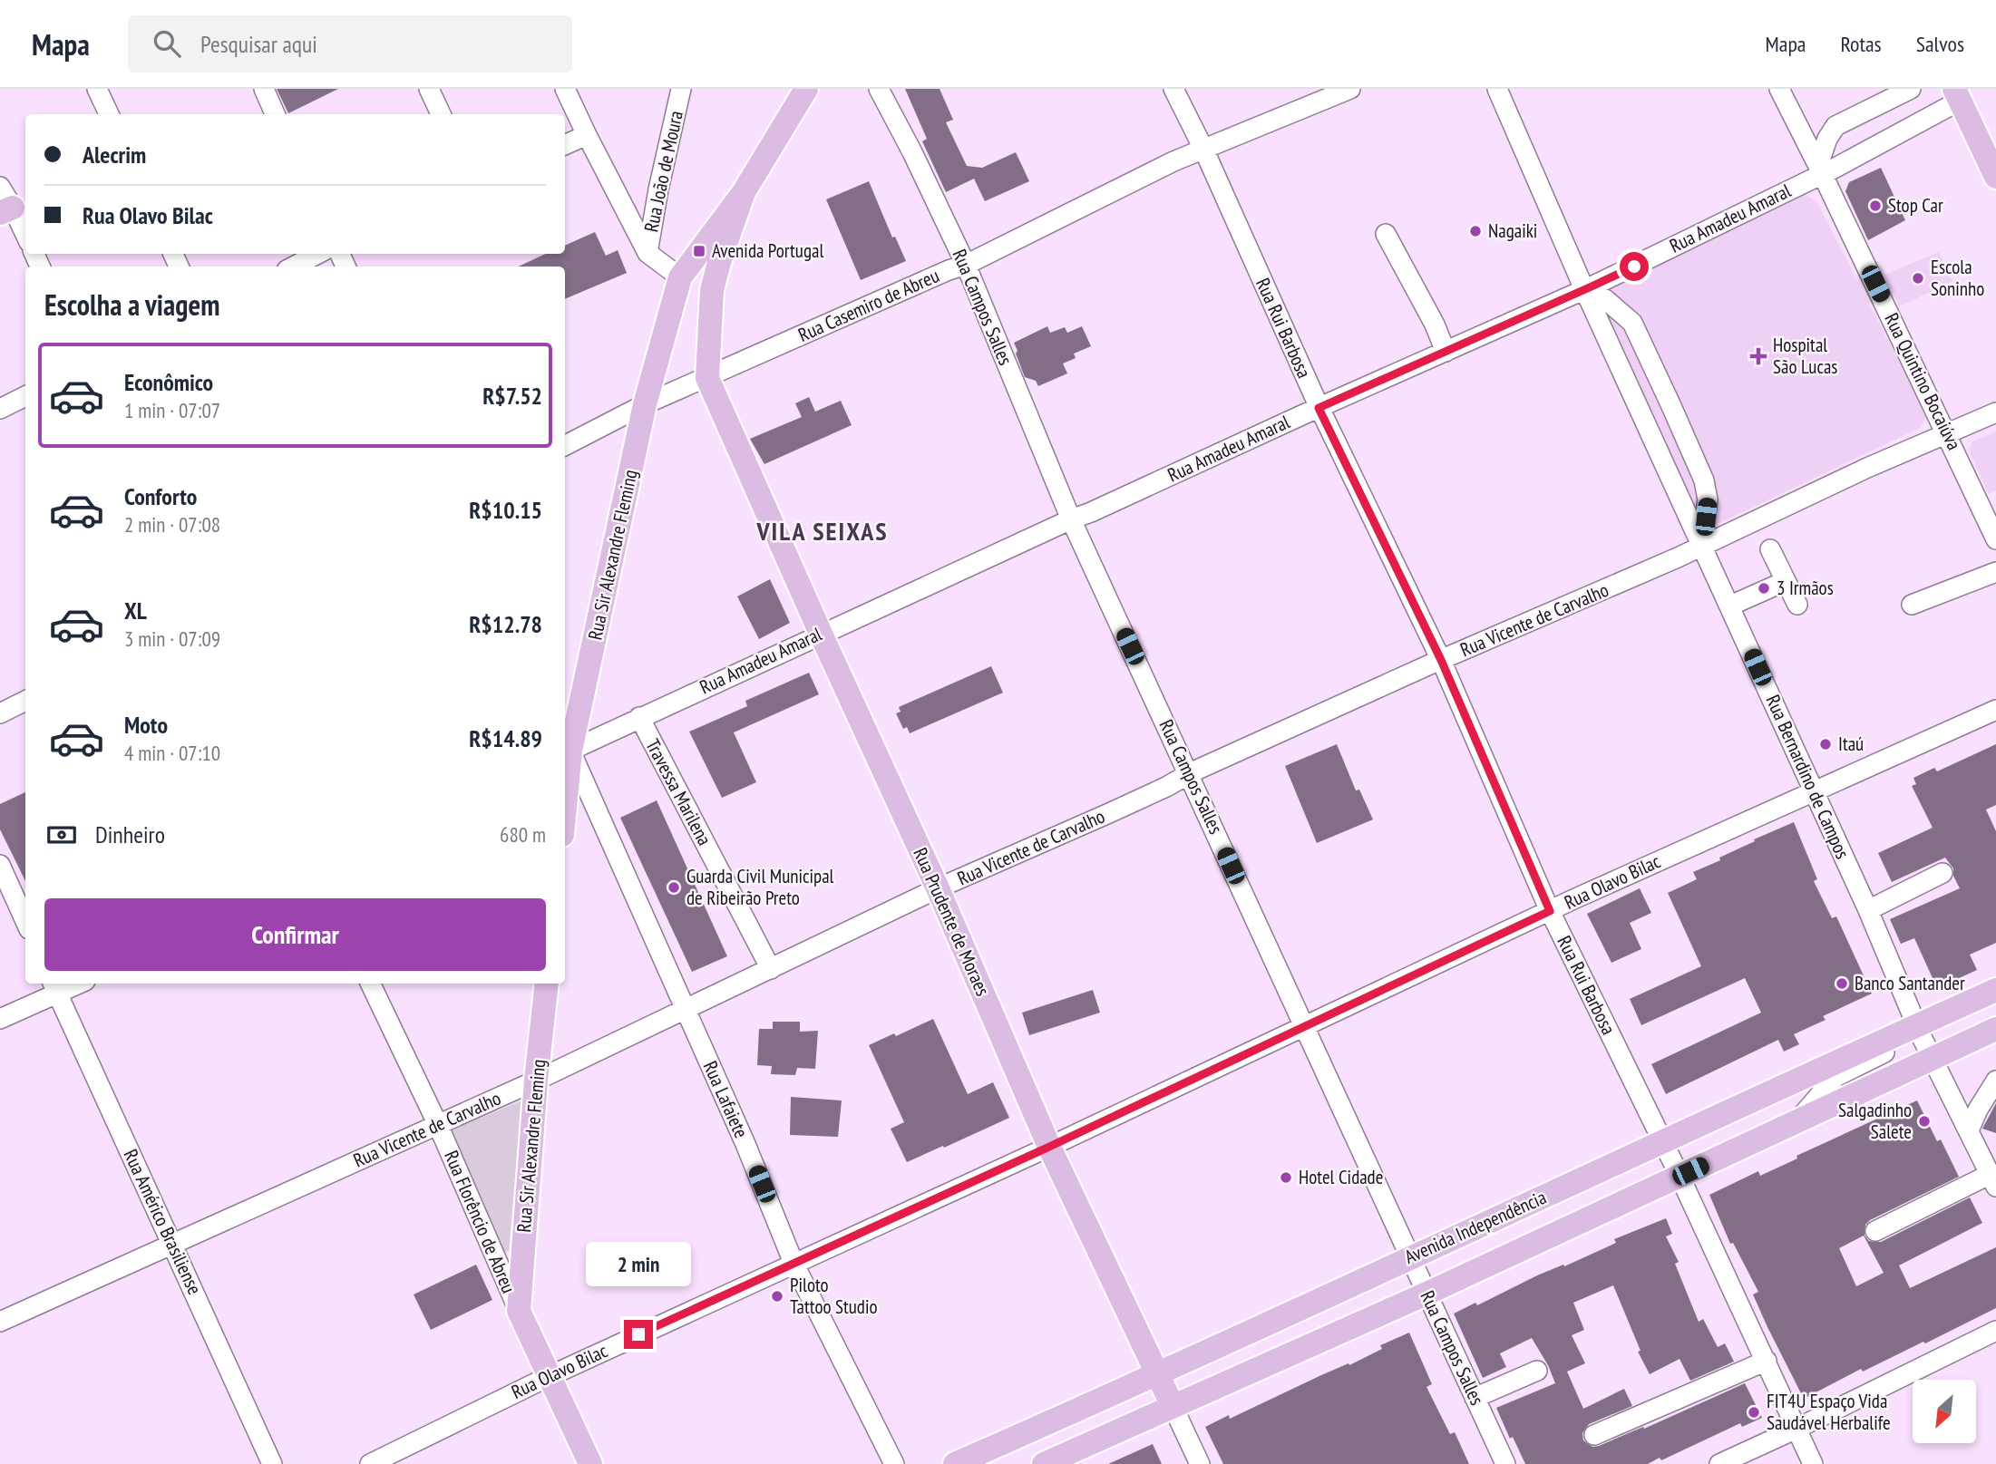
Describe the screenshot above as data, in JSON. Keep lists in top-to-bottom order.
{
  "streets": {
    "main road": [
      "Rua Sir Alexandre Fleming",
      "Rua Prudente de Moraes",
      "Rua Florêncio de Abreu",
      "Avenida Independência"
    ],
    "street": [
      "Rua João de Moura",
      "Rua Amadeu Amaral",
      "Rua Casemiro de Abreu",
      "Rua Campos Salles",
      "Rua Rui Barbosa",
      "Rua Quintino Bocaiúva",
      "Rua Vicente de Carvalho",
      "Rua Bernardino de Campos",
      "Travessa Marilena",
      "Rua Olavo Bilac",
      "Rua Lafaiete",
      "Rua Américo Brasiliense"
    ]
  },
  "crossings": [
    ["Rua Amadeu Amaral", "Rua Campos Salles"],
    ["Rua Amadeu Amaral", "Rua Rui Barbosa"],
    ["Rua Amadeu Amaral", "Rua Quintino Bocaiúva"],
    ["Rua Amadeu Amaral", "Rua Sir Alexandre Fleming"],
    ["Rua Amadeu Amaral", "Rua Bernardino de Campos"],
    ["Rua Amadeu Amaral", "Travessa Marilena"],
    ["Rua Amadeu Amaral", "Rua Prudente de Moraes"],
    ["Rua Amadeu Amaral", "Rua Lafaiete"],
    ["Rua Casemiro de Abreu", "Rua Campos Salles"],
    ["Rua Casemiro de Abreu", "Rua Rui Barbosa"],
    ["Rua Casemiro de Abreu", "Rua Sir Alexandre Fleming"],
    ["Rua Casemiro de Abreu", "Rua Prudente de Moraes"],
    ["Rua Campos Salles", "Rua Vicente de Carvalho"],
    ["Rua Campos Salles", "Rua Olavo Bilac"],
    ["Rua Campos Salles", "Avenida Independência"],
    ["Rua Rui Barbosa", "Rua Vicente de Carvalho"],
    ["Rua Rui Barbosa", "Rua Olavo Bilac"],
    ["Rua Rui Barbosa", "Avenida Independência"],
    ["Rua Quintino Bocaiúva", "Rua Vicente de Carvalho"],
    ["Rua Sir Alexandre Fleming", "Rua Vicente de Carvalho"],
    ["Rua Sir Alexandre Fleming", "Rua Lafaiete"],
    ["Rua Sir Alexandre Fleming", "Rua Florêncio de Abreu"],
    ["Rua Vicente de Carvalho", "Rua Bernardino de Campos"],
    ["Rua Vicente de Carvalho", "Travessa Marilena"],
    ["Rua Vicente de Carvalho", "Rua Prudente de Moraes"],
    ["Rua Vicente de Carvalho", "Rua Lafaiete"],
    ["Rua Vicente de Carvalho", "Rua Américo Brasiliense"],
    ["Rua Vicente de Carvalho", "Rua Florêncio de Abreu"],
    ["Rua Bernardino de Campos", "Rua Olavo Bilac"],
    ["Rua Bernardino de Campos", "Avenida Independência"],
    ["Rua Olavo Bilac", "Rua Prudente de Moraes"],
    ["Rua Olavo Bilac", "Rua Lafaiete"],
    ["Rua Olavo Bilac", "Rua Florêncio de Abreu"],
    ["Rua Prudente de Moraes", "Avenida Independência"]
  ],
  "districts": ["VILA SEIXAS"],
  "places": {
    "other": [
      "Stop Car",
      "Nagaiki",
      "Escola Soninho",
      "3 Irmãos",
      "Itaú",
      "Guarda Civil Municipal de Ribeirão Preto",
      "Banco Santander",
      "Salgadinho Salete",
      "Hotel Cidade",
      "Piloto Tattoo Studio",
      "FIT4U Espaço Vida Saudável Herbalife"
    ],
    "transit": ["Avenida Portugal"],
    "health": ["Hospital São Lucas"]
  },
  "north": "bottom left",
  "page": {
    "header": "Mapa",
    "search": "Pesquisar aqui",
    "nav": ["Mapa", "Rotas", "Salvos"],
    "banner": ["Alecrim", "Rua Olavo Bilac"],
    "heading": "Escolha a viagem",
    "list": [
      {
        "name": "Econômico",
        "note": "1 min · 07:07",
        "value": "R$7.52"
      },
      {
        "name": "Conforto",
        "note": "2 min · 07:08",
        "value": "R$10.15"
      },
      {
        "name": "XL",
        "note": "3 min · 07:09",
        "value": "R$12.78"
      },
      {
        "name": "Moto",
        "note": "4 min · 07:10",
        "value": "R$14.89"
      }
    ],
    "pay": ["Dinheiro", "680 m"],
    "buttons": "Confirmar",
    "bubble": "2 min"
  }
}
